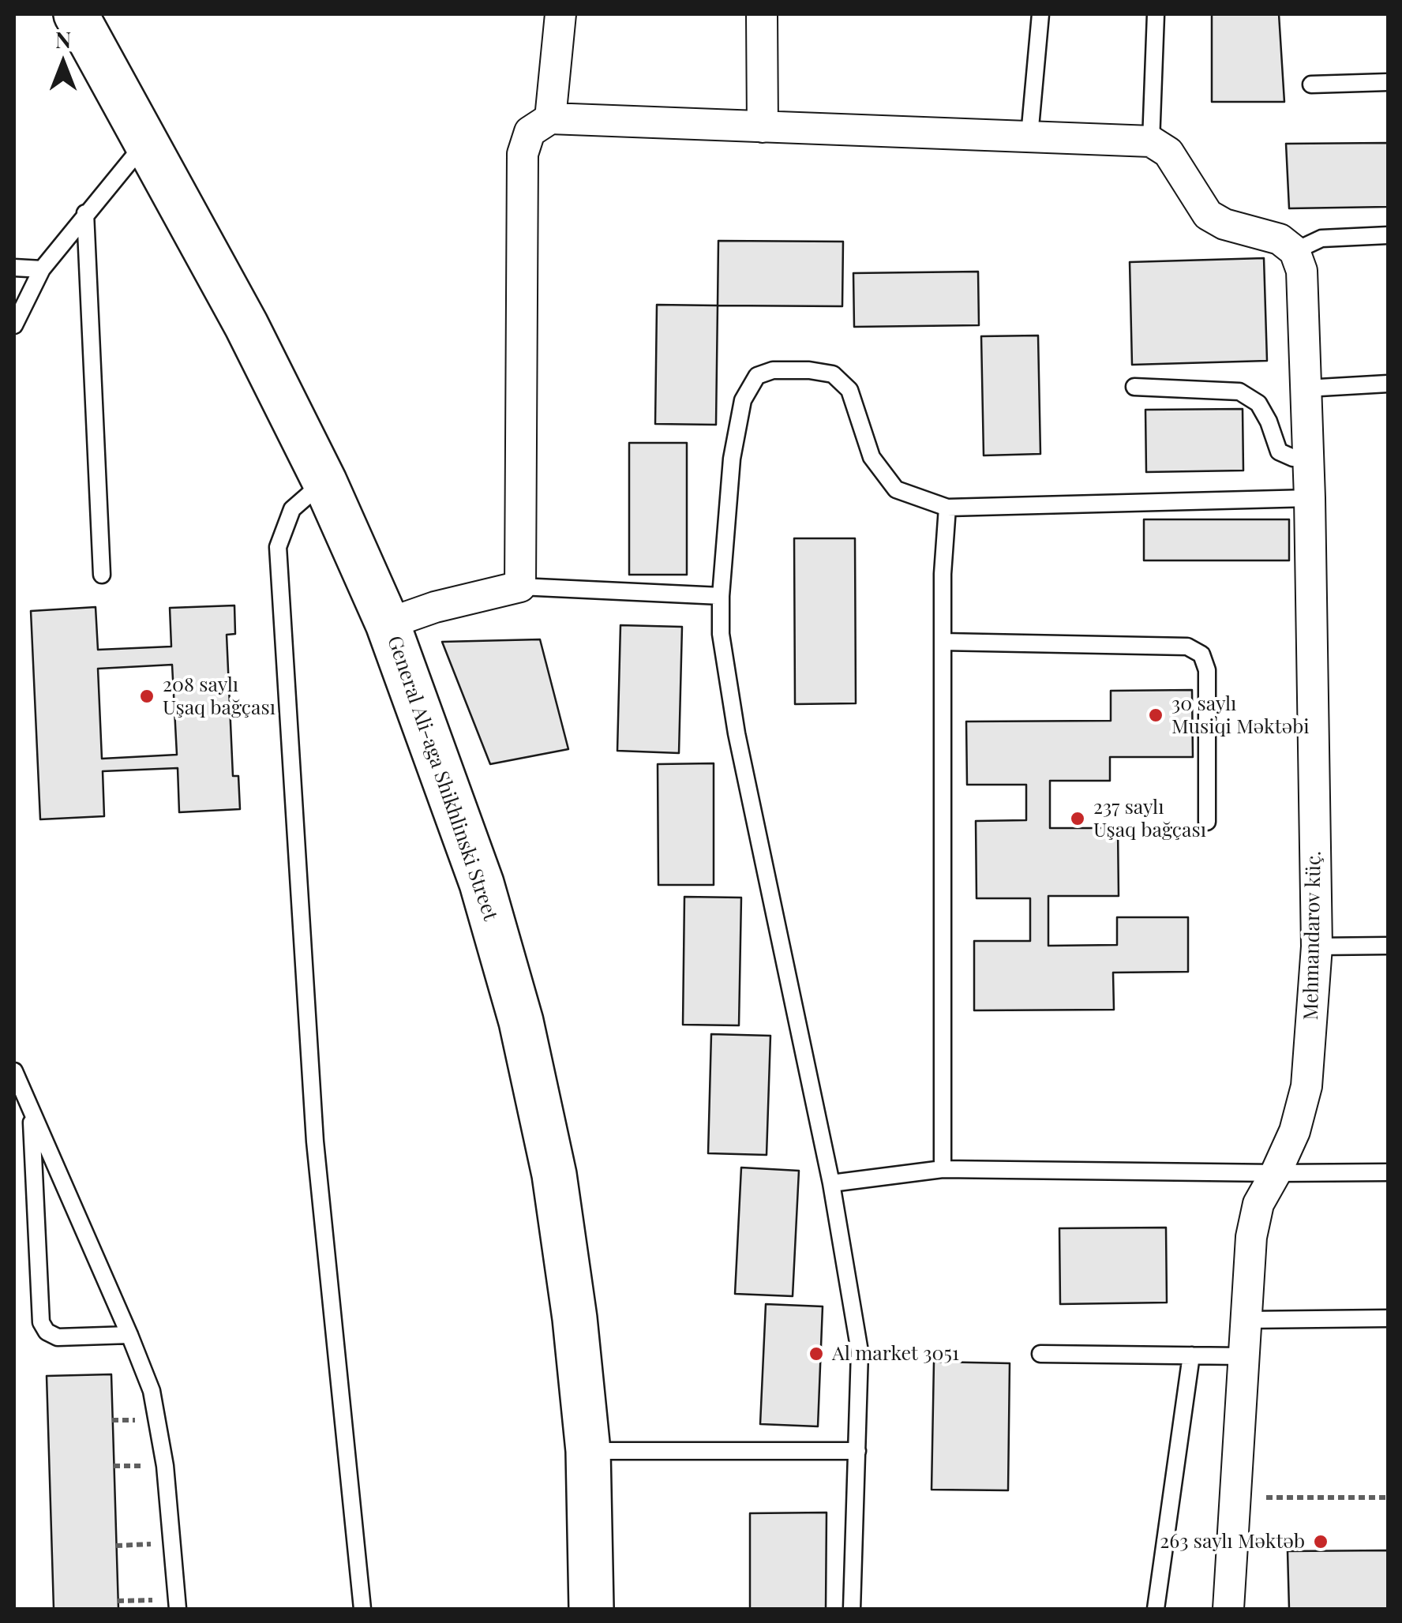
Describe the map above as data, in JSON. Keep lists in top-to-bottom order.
{
  "streets": {
    "main road": ["General Ali-aga Shikhlinski Street"],
    "street": ["Mehmandarov küç."]
  },
  "places": [
    "208 saylı Uşaq bağçası",
    "30 saylı Musiqi Məktəbi",
    "237 saylı Uşaq bağçası",
    "Al market 3051",
    "263 saylı Məktəb"
  ],
  "north": "top"
}
